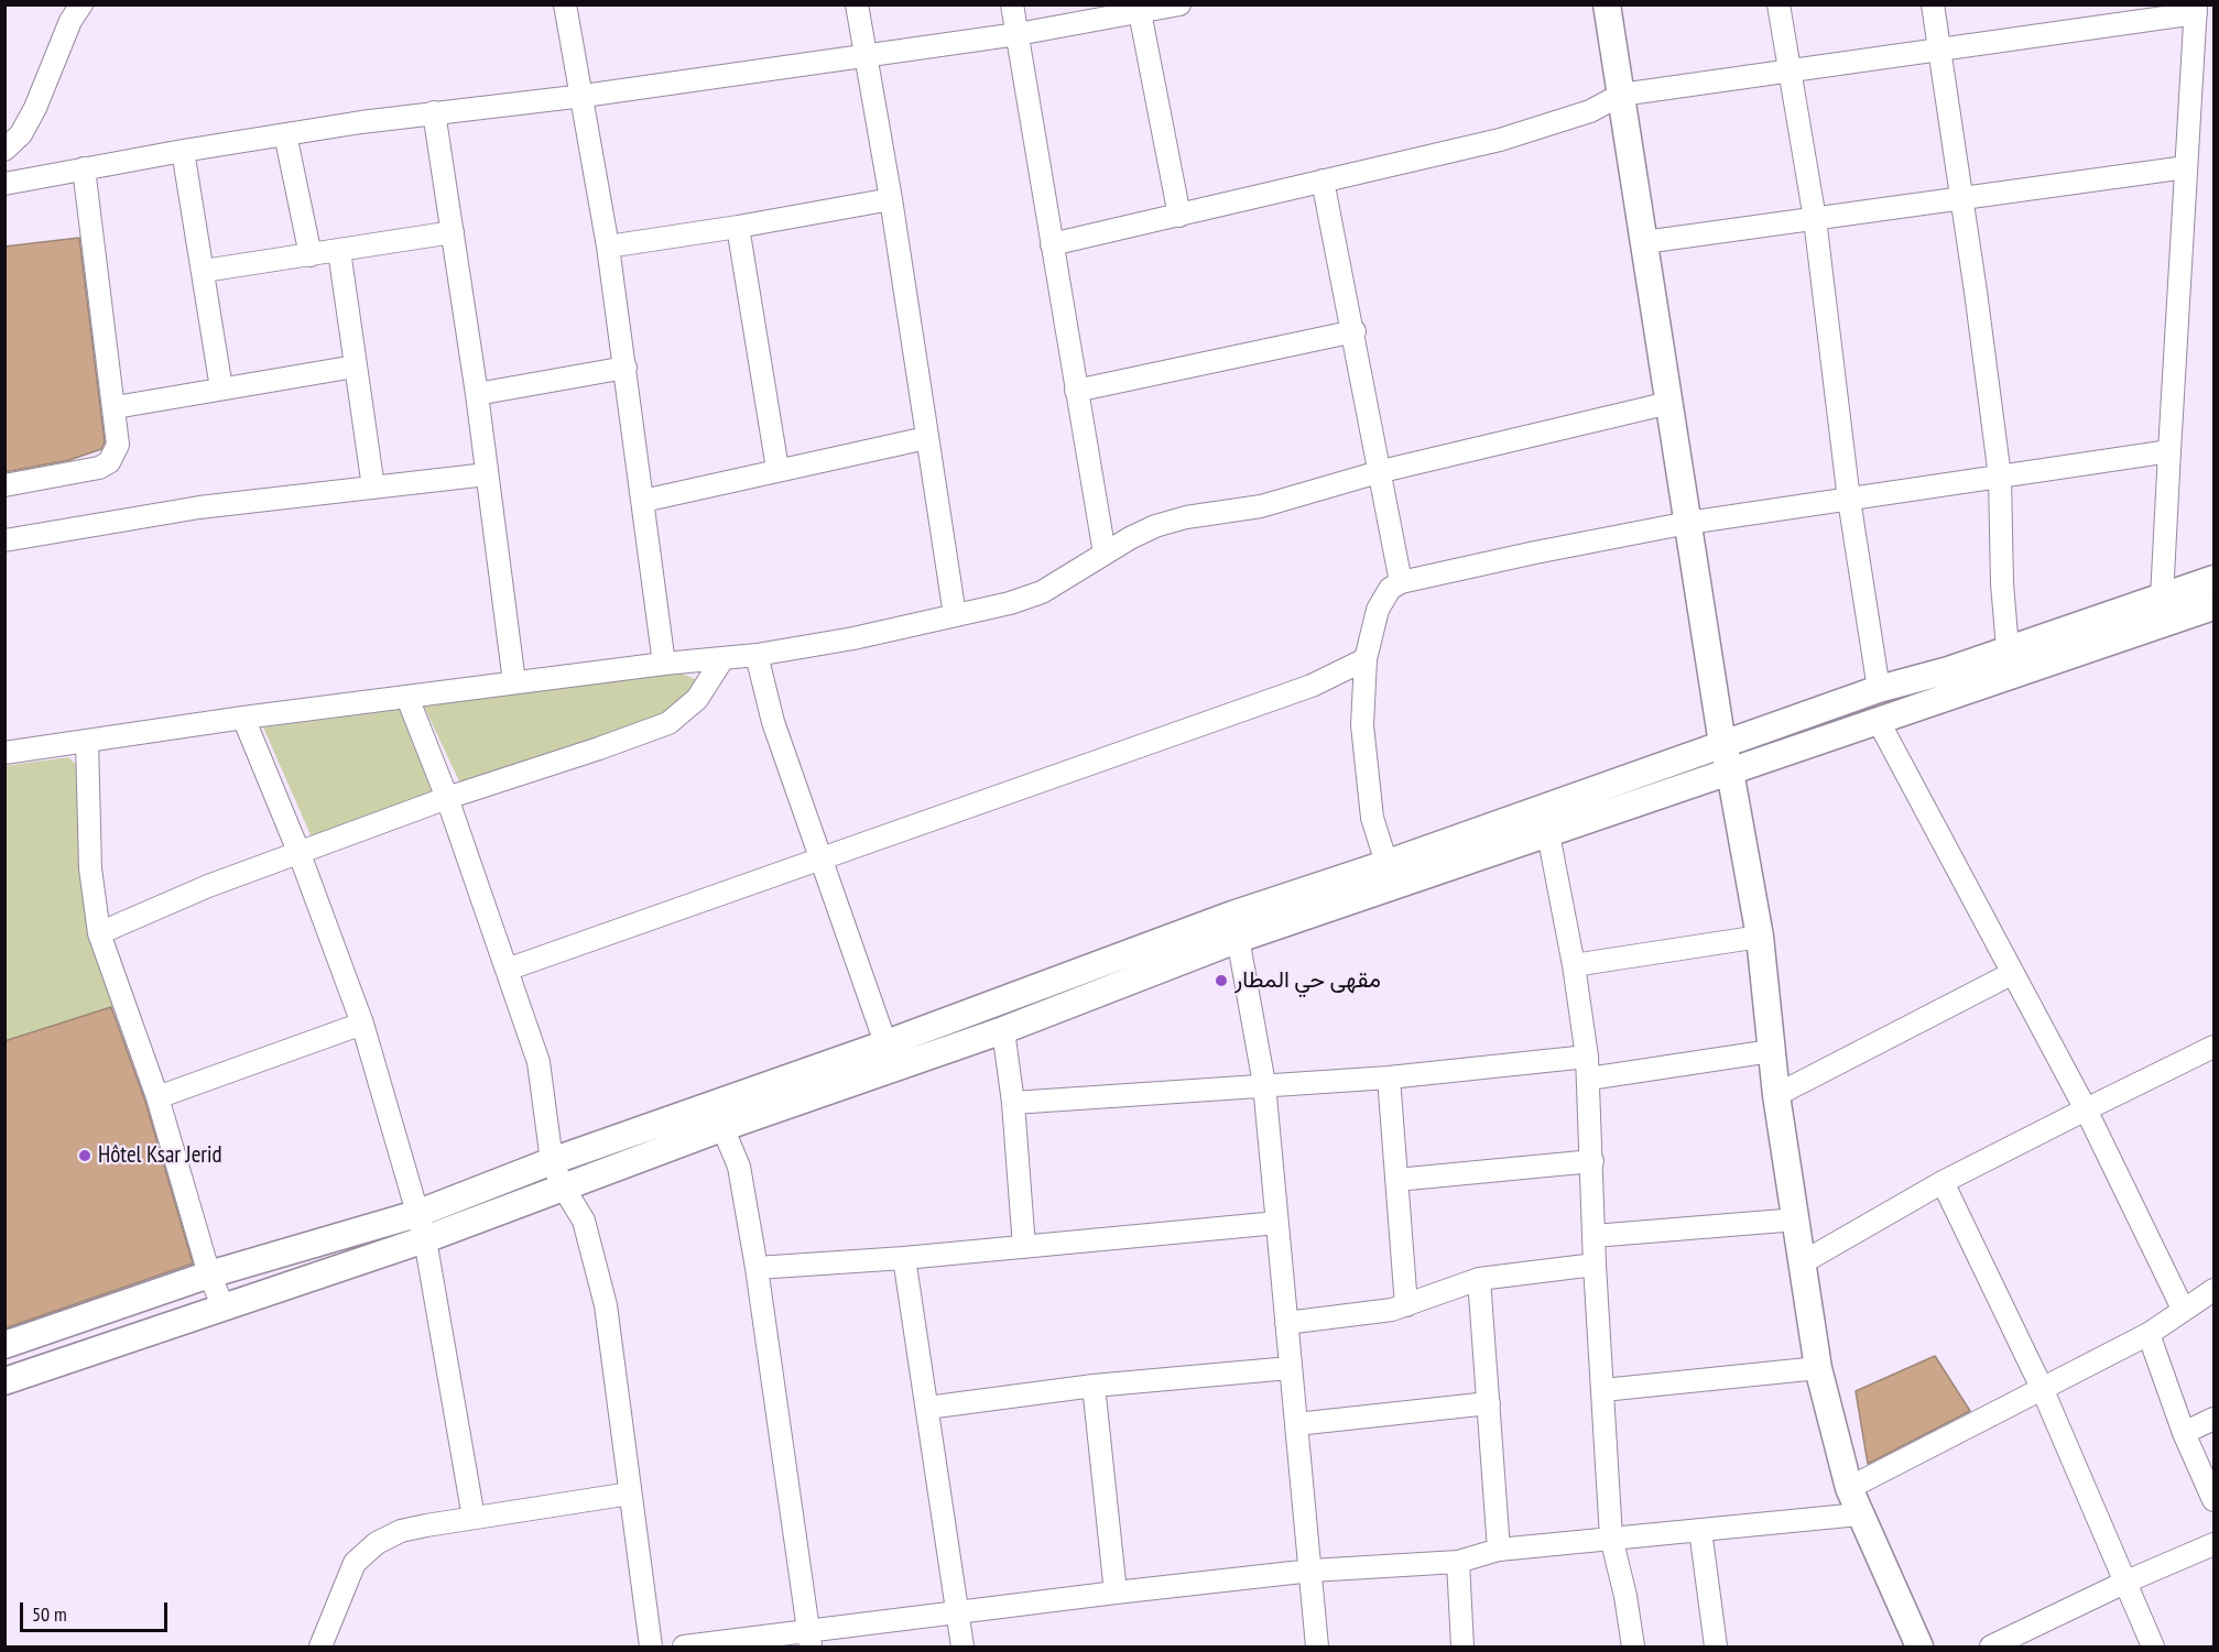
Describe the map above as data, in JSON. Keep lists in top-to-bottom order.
{
  "places": ["مقهى حي المطار", "Hôtel Ksar Jerid"],
  "scale_bar": "50 m"
}
